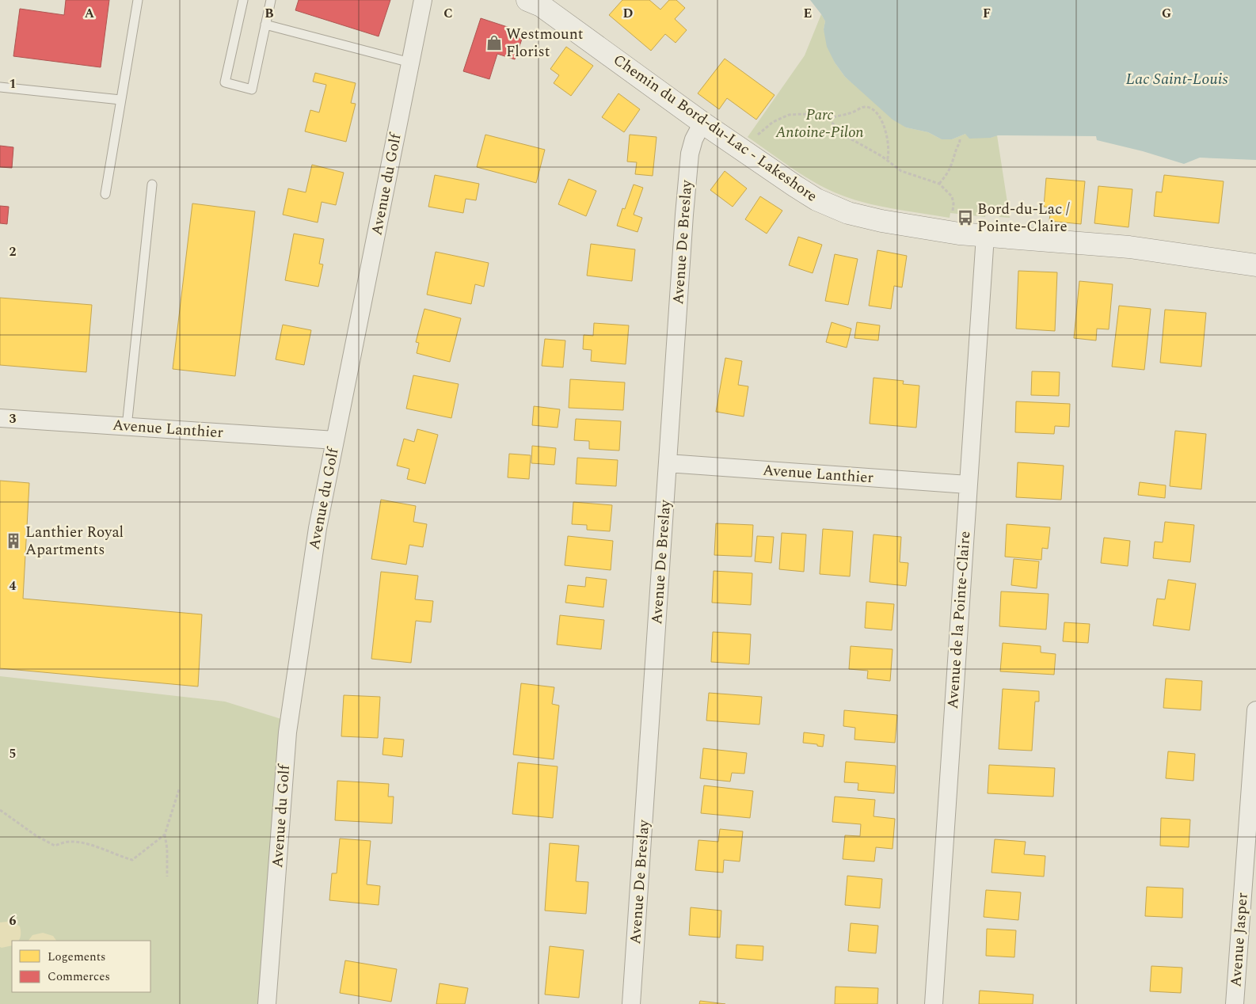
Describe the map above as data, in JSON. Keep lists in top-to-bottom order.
{
  "streets": {
    "street": [
      "Chemin du Bord-du-Lac - Lakeshore",
      "Avenue du Golf",
      "Avenue De Breslay",
      "Avenue Lanthier",
      "Avenue de la Pointe-Claire",
      "Avenue Jasper"
    ]
  },
  "crossings": [
    ["Chemin du Bord-du-Lac - Lakeshore", "Avenue De Breslay"],
    ["Chemin du Bord-du-Lac - Lakeshore", "Avenue de la Pointe-Claire"],
    ["Avenue du Golf", "Avenue Lanthier"],
    ["Avenue De Breslay", "Avenue Lanthier"],
    ["Avenue Lanthier", "Avenue de la Pointe-Claire"]
  ],
  "water": ["Lac Saint-Louis"],
  "parks": ["Parc Antoine-Pilon"],
  "places": {
    "shop": ["Westmount Florist"],
    "bus stop": ["Bord-du-Lac / Pointe-Claire"],
    "building": ["Lanthier Royal Apartments"]
  },
  "legend": ["Logements", "Commerces"],
  "grid": {
    "columns": [
      "A",
      "B",
      "C",
      "D",
      "E",
      "F",
      "G"
    ],
    "rows": [
      "1",
      "2",
      "3",
      "4",
      "5",
      "6"
    ]
  }
}
